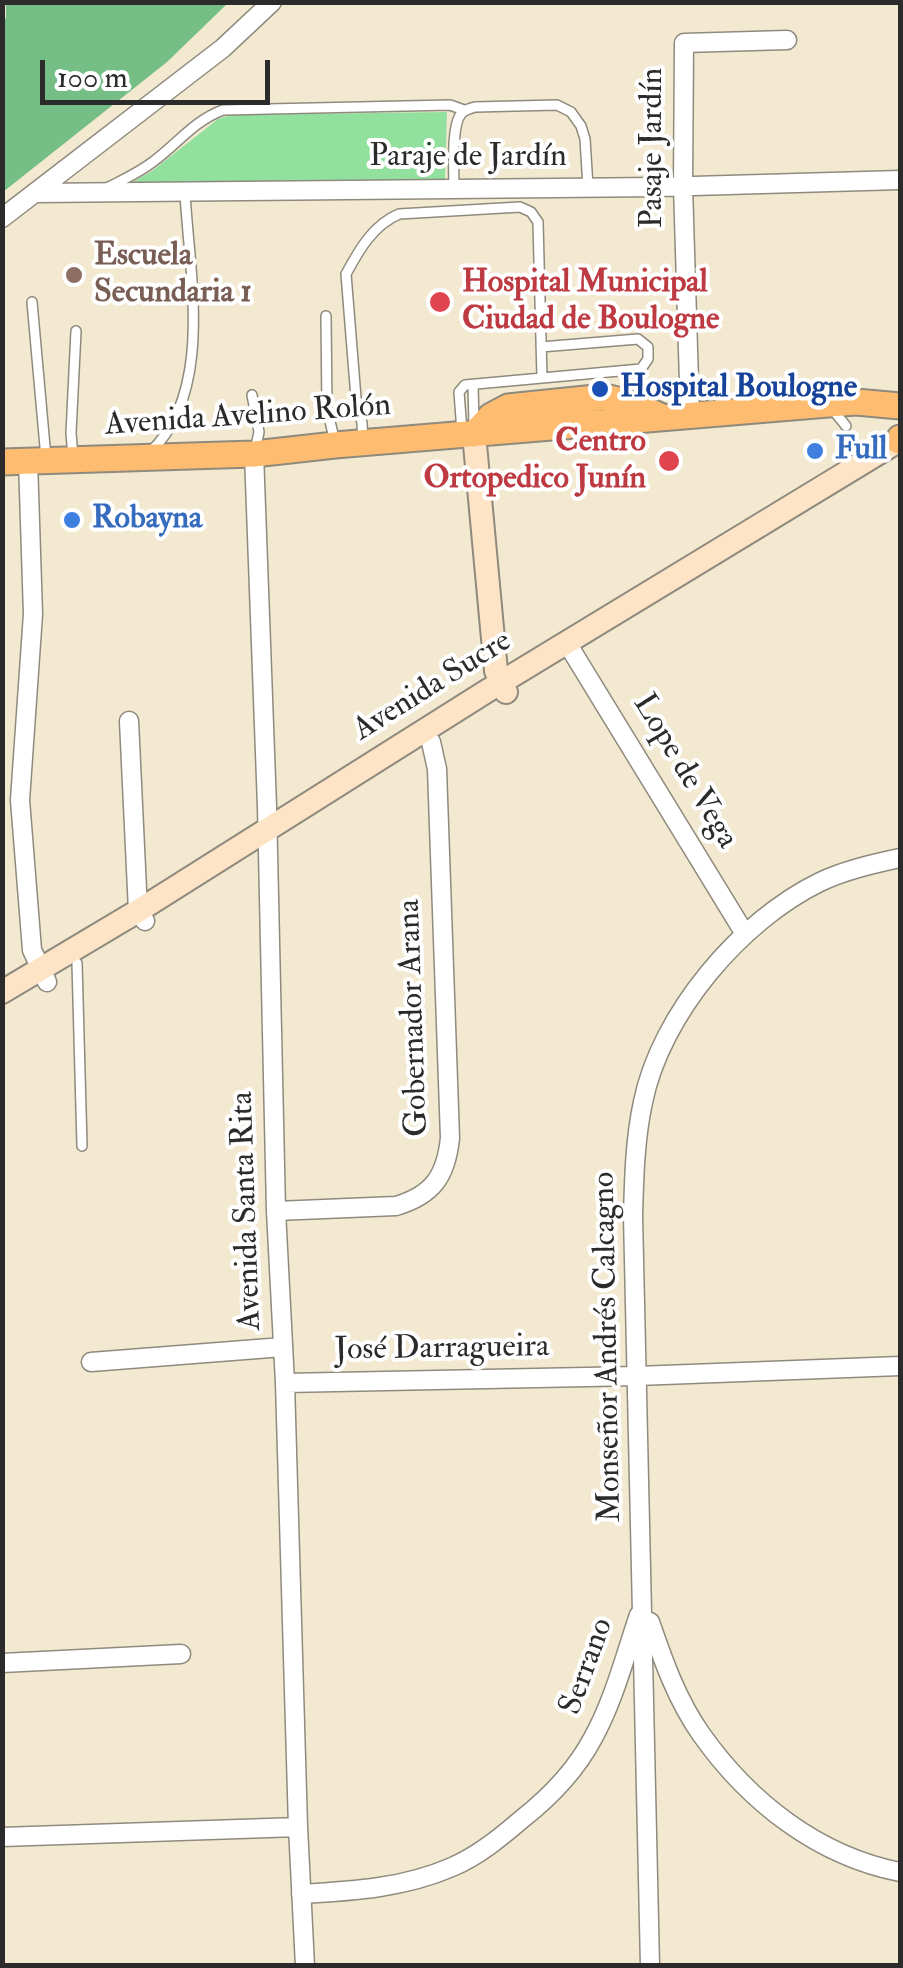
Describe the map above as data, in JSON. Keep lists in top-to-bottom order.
{
  "streets": {
    "main road": ["Avenida Avelino Rolón", "Avenida Sucre"],
    "street": [
      "Pasaje Jardín",
      "Paraje de Jardín",
      "Lope de Vega",
      "Gobernador Arana",
      "Avenida Santa Rita",
      "Monseñor Andrés Calcagno",
      "José Darragueira",
      "Serrano"
    ]
  },
  "crossings": [
    ["Pasaje Jardín", "Paraje de Jardín"],
    ["Pasaje Jardín", "Avenida Avelino Rolón"],
    ["Avenida Avelino Rolón", "Avenida Santa Rita"],
    ["Avenida Sucre", "Lope de Vega"],
    ["Avenida Sucre", "Gobernador Arana"],
    ["Avenida Sucre", "Avenida Santa Rita"],
    ["Lope de Vega", "Monseñor Andrés Calcagno"],
    ["Gobernador Arana", "Avenida Santa Rita"],
    ["Avenida Santa Rita", "José Darragueira"],
    ["Avenida Santa Rita", "Serrano"],
    ["Monseñor Andrés Calcagno", "José Darragueira"],
    ["Monseñor Andrés Calcagno", "Serrano"]
  ],
  "places": [
    "Escuela Secundaria 1",
    "Hospital Municipal Ciudad de Boulogne",
    "Hospital Boulogne",
    "Full",
    "Centro Ortopedico Junín",
    "Robayna"
  ],
  "scale_bar": "100 m"
}
